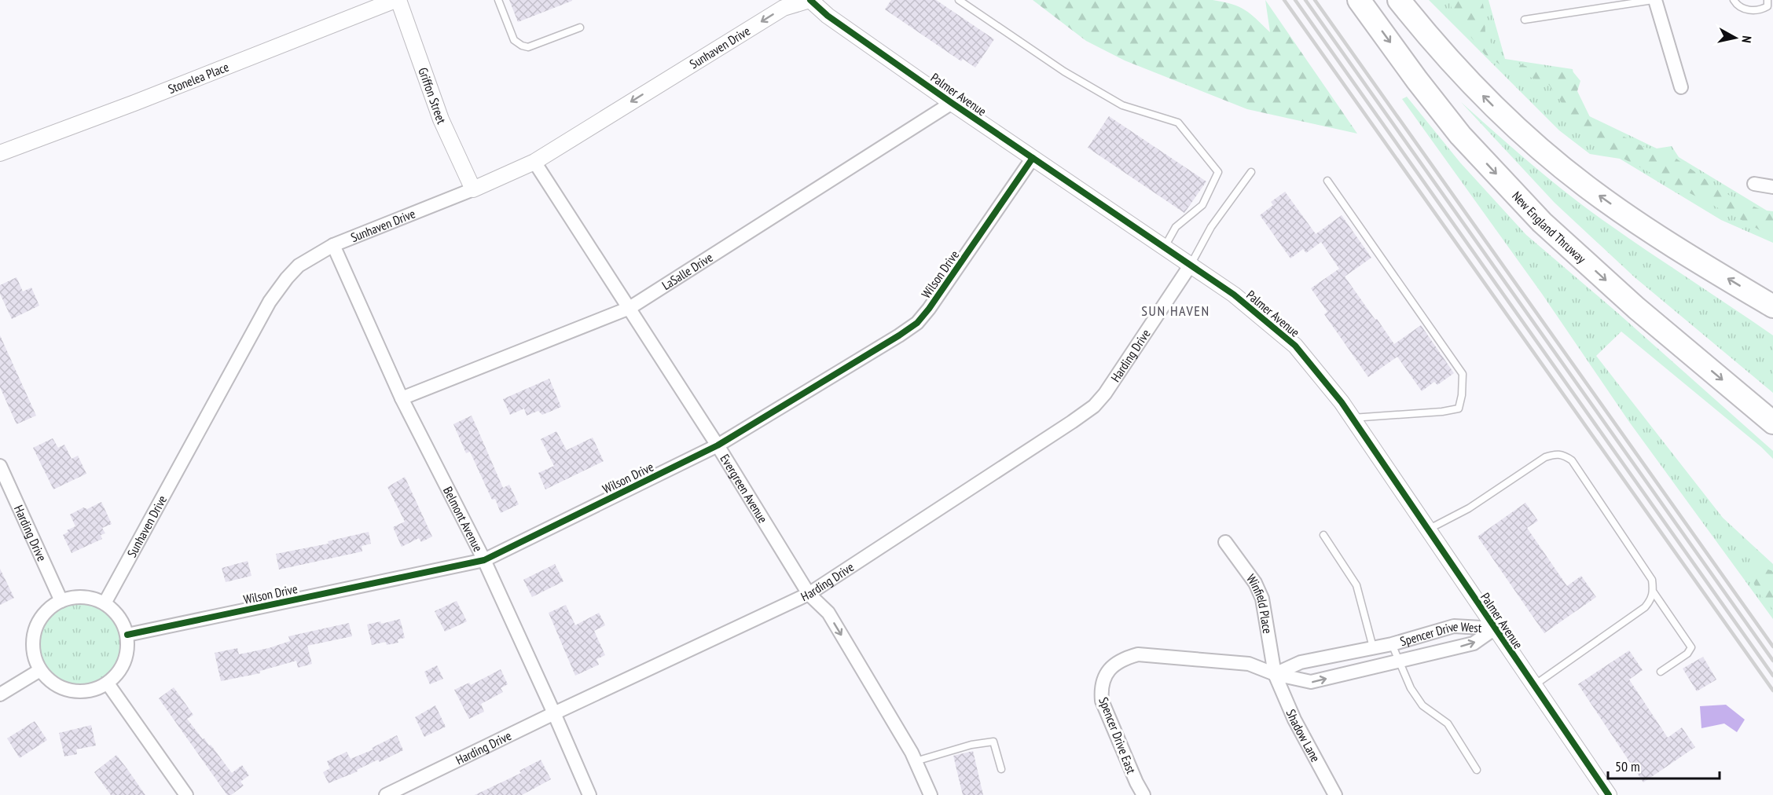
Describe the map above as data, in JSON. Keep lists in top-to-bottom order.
{
  "streets": {
    "highway": ["New England Thruway"],
    "street": [
      "Sunhaven Drive",
      "Stonelea Place",
      "Palmer Avenue",
      "Griffon Street",
      "LaSalle Drive",
      "Wilson Drive",
      "Harding Drive",
      "Evergreen Avenue",
      "Belmont Avenue",
      "Winfield Place",
      "Spencer Drive West",
      "Spencer Drive East",
      "Shadow Lane"
    ]
  },
  "crossings": [
    ["Sunhaven Drive", "Palmer Avenue"],
    ["Sunhaven Drive", "Griffon Street"],
    ["Sunhaven Drive", "Wilson Drive"],
    ["Sunhaven Drive", "Harding Drive"],
    ["Sunhaven Drive", "Evergreen Avenue"],
    ["Sunhaven Drive", "Belmont Avenue"],
    ["Stonelea Place", "Griffon Street"],
    ["Palmer Avenue", "LaSalle Drive"],
    ["Palmer Avenue", "Wilson Drive"],
    ["Palmer Avenue", "Harding Drive"],
    ["Palmer Avenue", "Spencer Drive West"],
    ["LaSalle Drive", "Evergreen Avenue"],
    ["LaSalle Drive", "Belmont Avenue"],
    ["Wilson Drive", "Harding Drive"],
    ["Wilson Drive", "Evergreen Avenue"],
    ["Wilson Drive", "Belmont Avenue"],
    ["Harding Drive", "Evergreen Avenue"],
    ["Harding Drive", "Belmont Avenue"],
    ["Winfield Place", "Spencer Drive West"],
    ["Winfield Place", "Shadow Lane"],
    ["Spencer Drive West", "Spencer Drive East"],
    ["Spencer Drive West", "Shadow Lane"]
  ],
  "districts": ["SUN HAVEN"],
  "scale_bar": "50 m",
  "north": "right"
}
